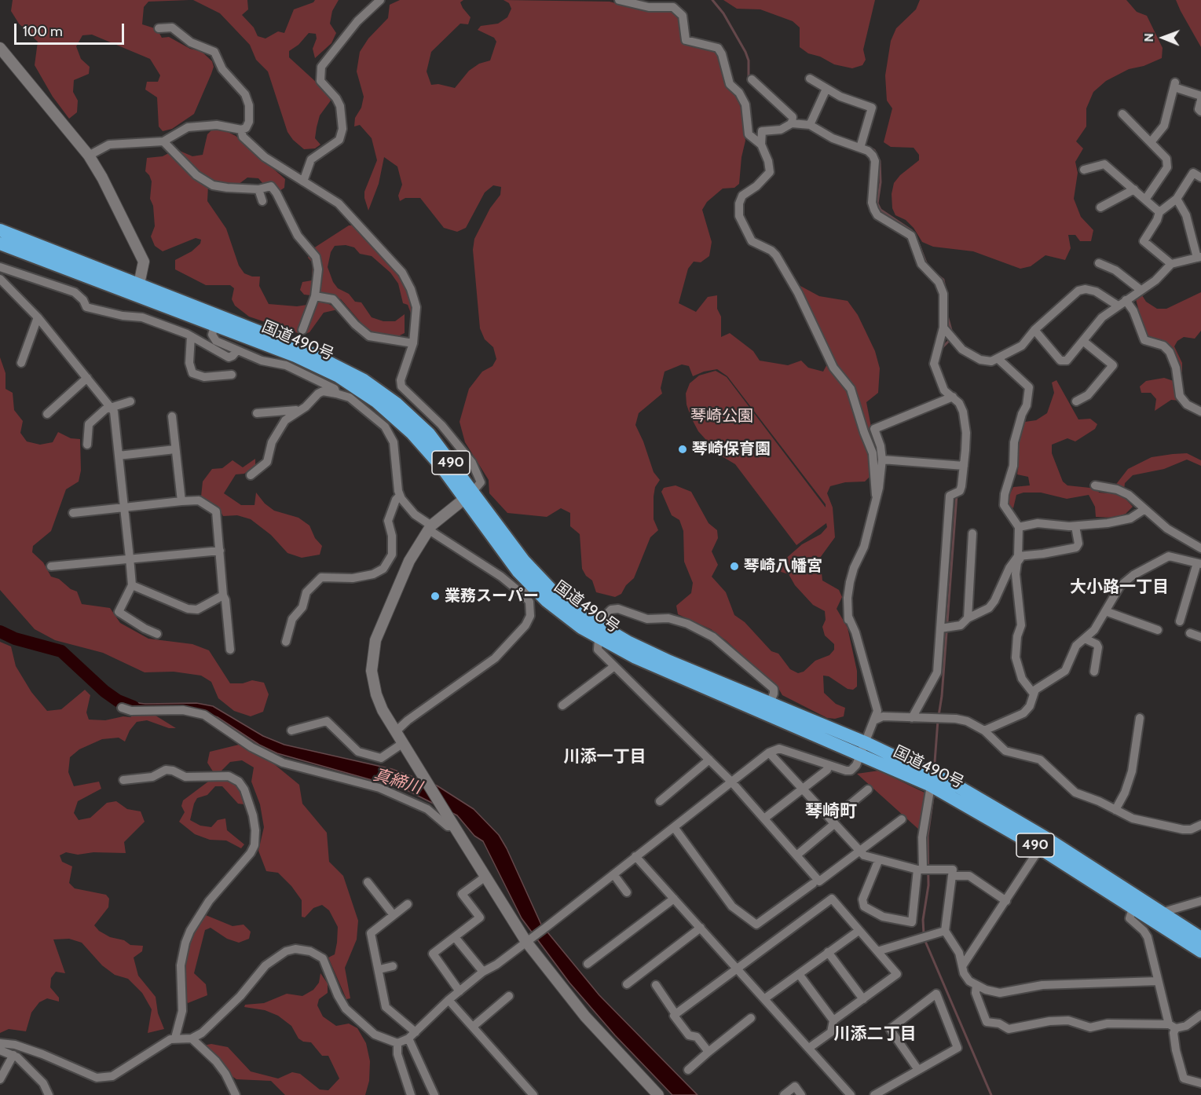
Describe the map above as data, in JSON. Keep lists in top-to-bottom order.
{
  "streets": {
    "highway": ["国道490号", "490"]
  },
  "districts": [
    "大小路一丁目",
    "川添一丁目",
    "琴崎町",
    "川添二丁目"
  ],
  "water": ["真締川"],
  "parks": ["琴崎公園"],
  "places": ["琴崎保育園", "琴崎八幡宮", "業務スーパー"],
  "scale_bar": "100 m",
  "north": "left"
}
